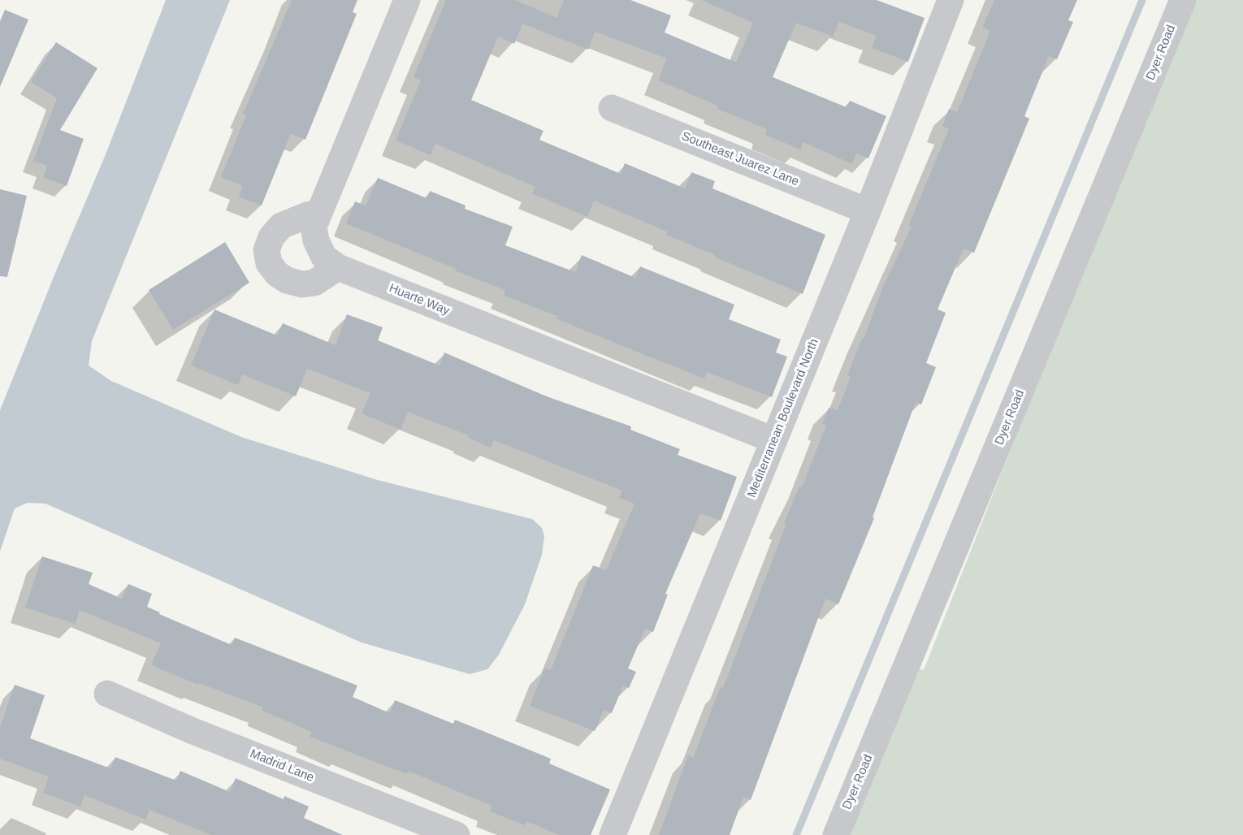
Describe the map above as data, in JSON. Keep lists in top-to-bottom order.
{
  "streets": {
    "street": [
      "Dyer Road",
      "Southeast Juarez Lane",
      "Huarte Way",
      "Mediterranean Boulevard North",
      "Madrid Lane"
    ]
  },
  "crossings": [
    ["Southeast Juarez Lane", "Mediterranean Boulevard North"],
    ["Huarte Way", "Mediterranean Boulevard North"]
  ]
}
